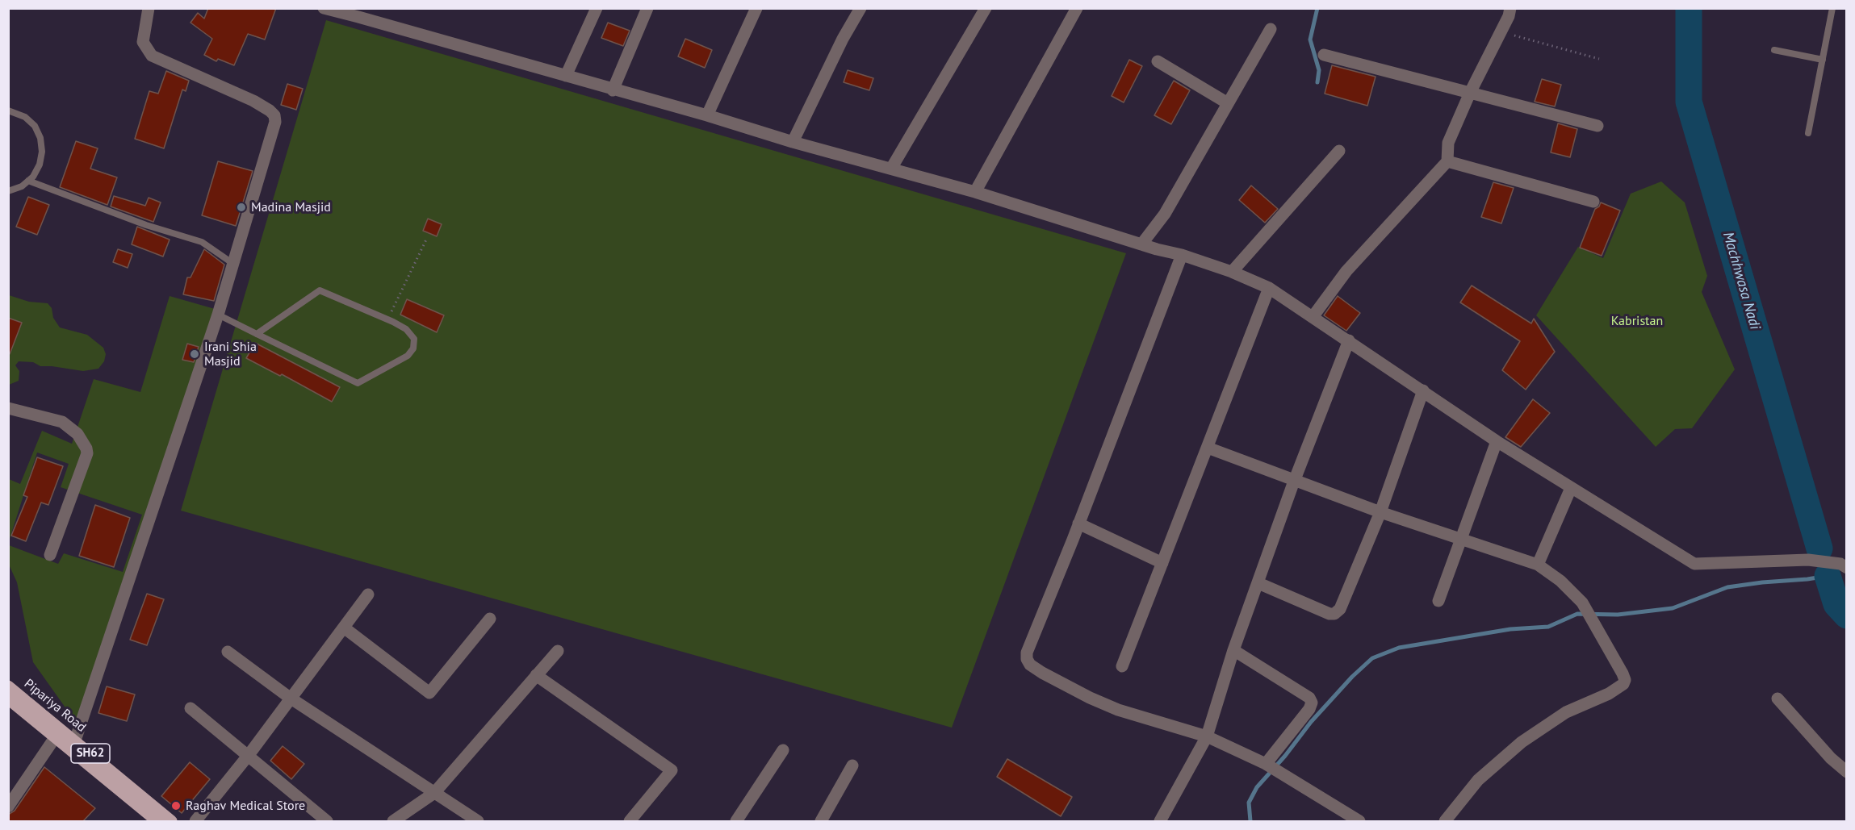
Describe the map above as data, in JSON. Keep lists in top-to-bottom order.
{
  "streets": {
    "main road": ["Pipariya Road", "SH62"]
  },
  "water": ["Machhwasa Nadi"],
  "parks": ["Kabristan"],
  "places": ["Madina Masjid", "Irani Shia Masjid", "Raghav Medical Store"]
}
